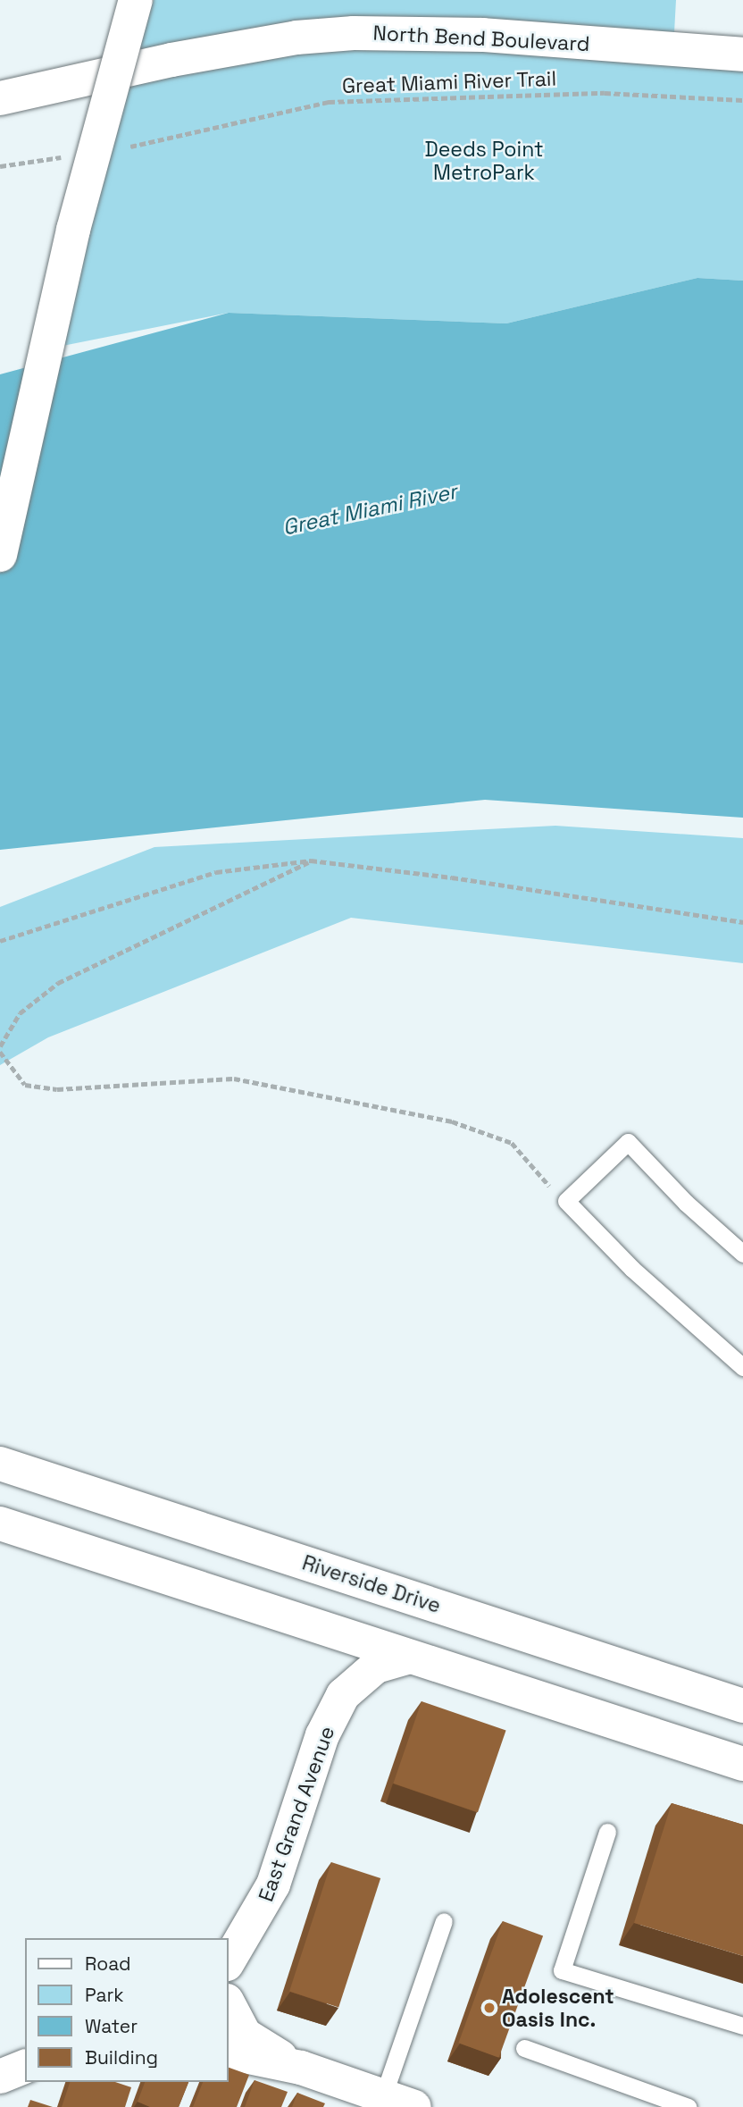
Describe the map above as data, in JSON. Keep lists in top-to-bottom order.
{
  "streets": {
    "main road": ["North Bend Boulevard", "Riverside Drive", "East Grand Avenue"],
    "path": ["Great Miami River Trail"]
  },
  "water": ["Great Miami River"],
  "parks": ["Deeds Point MetroPark"],
  "places": ["Adolescent Oasis Inc."],
  "legend": [
    "Road",
    "Park",
    "Water",
    "Building"
  ]
}
